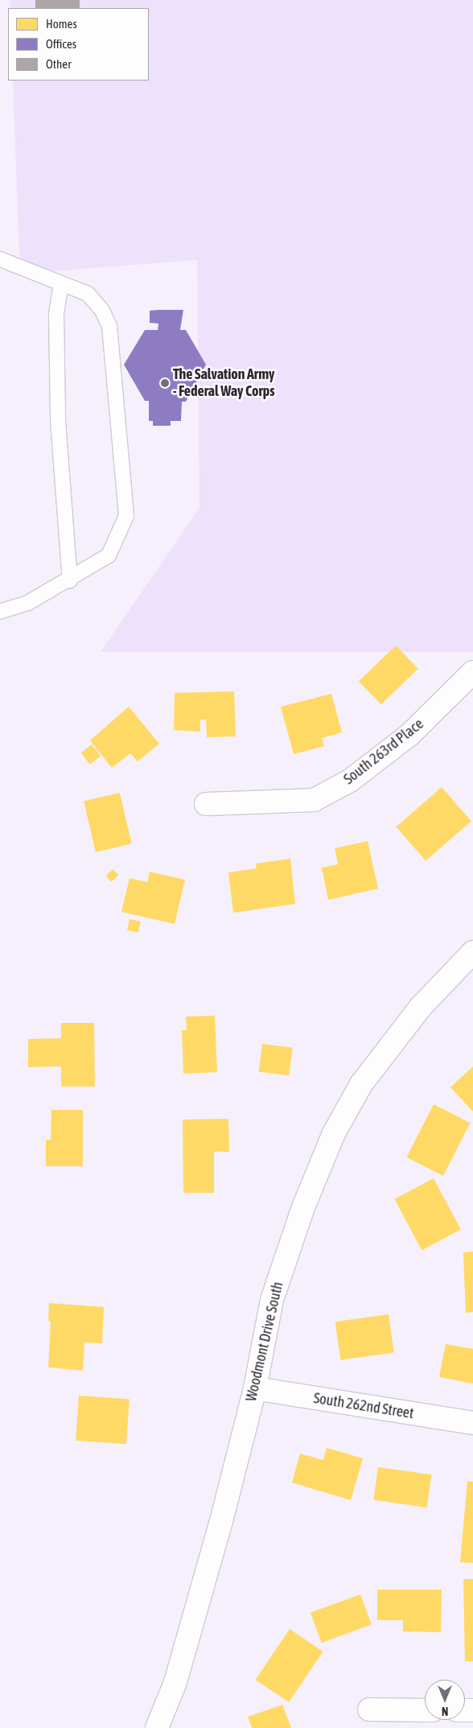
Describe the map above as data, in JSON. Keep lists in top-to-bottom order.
{
  "streets": {
    "main road": ["South 263rd Place", "Woodmont Drive South", "South 262nd Street"]
  },
  "crossings": [
    ["Woodmont Drive South", "South 262nd Street"]
  ],
  "places": ["The Salvation Army - Federal Way Corps"],
  "legend": ["Homes", "Offices", "Other"],
  "north": "bottom"
}
